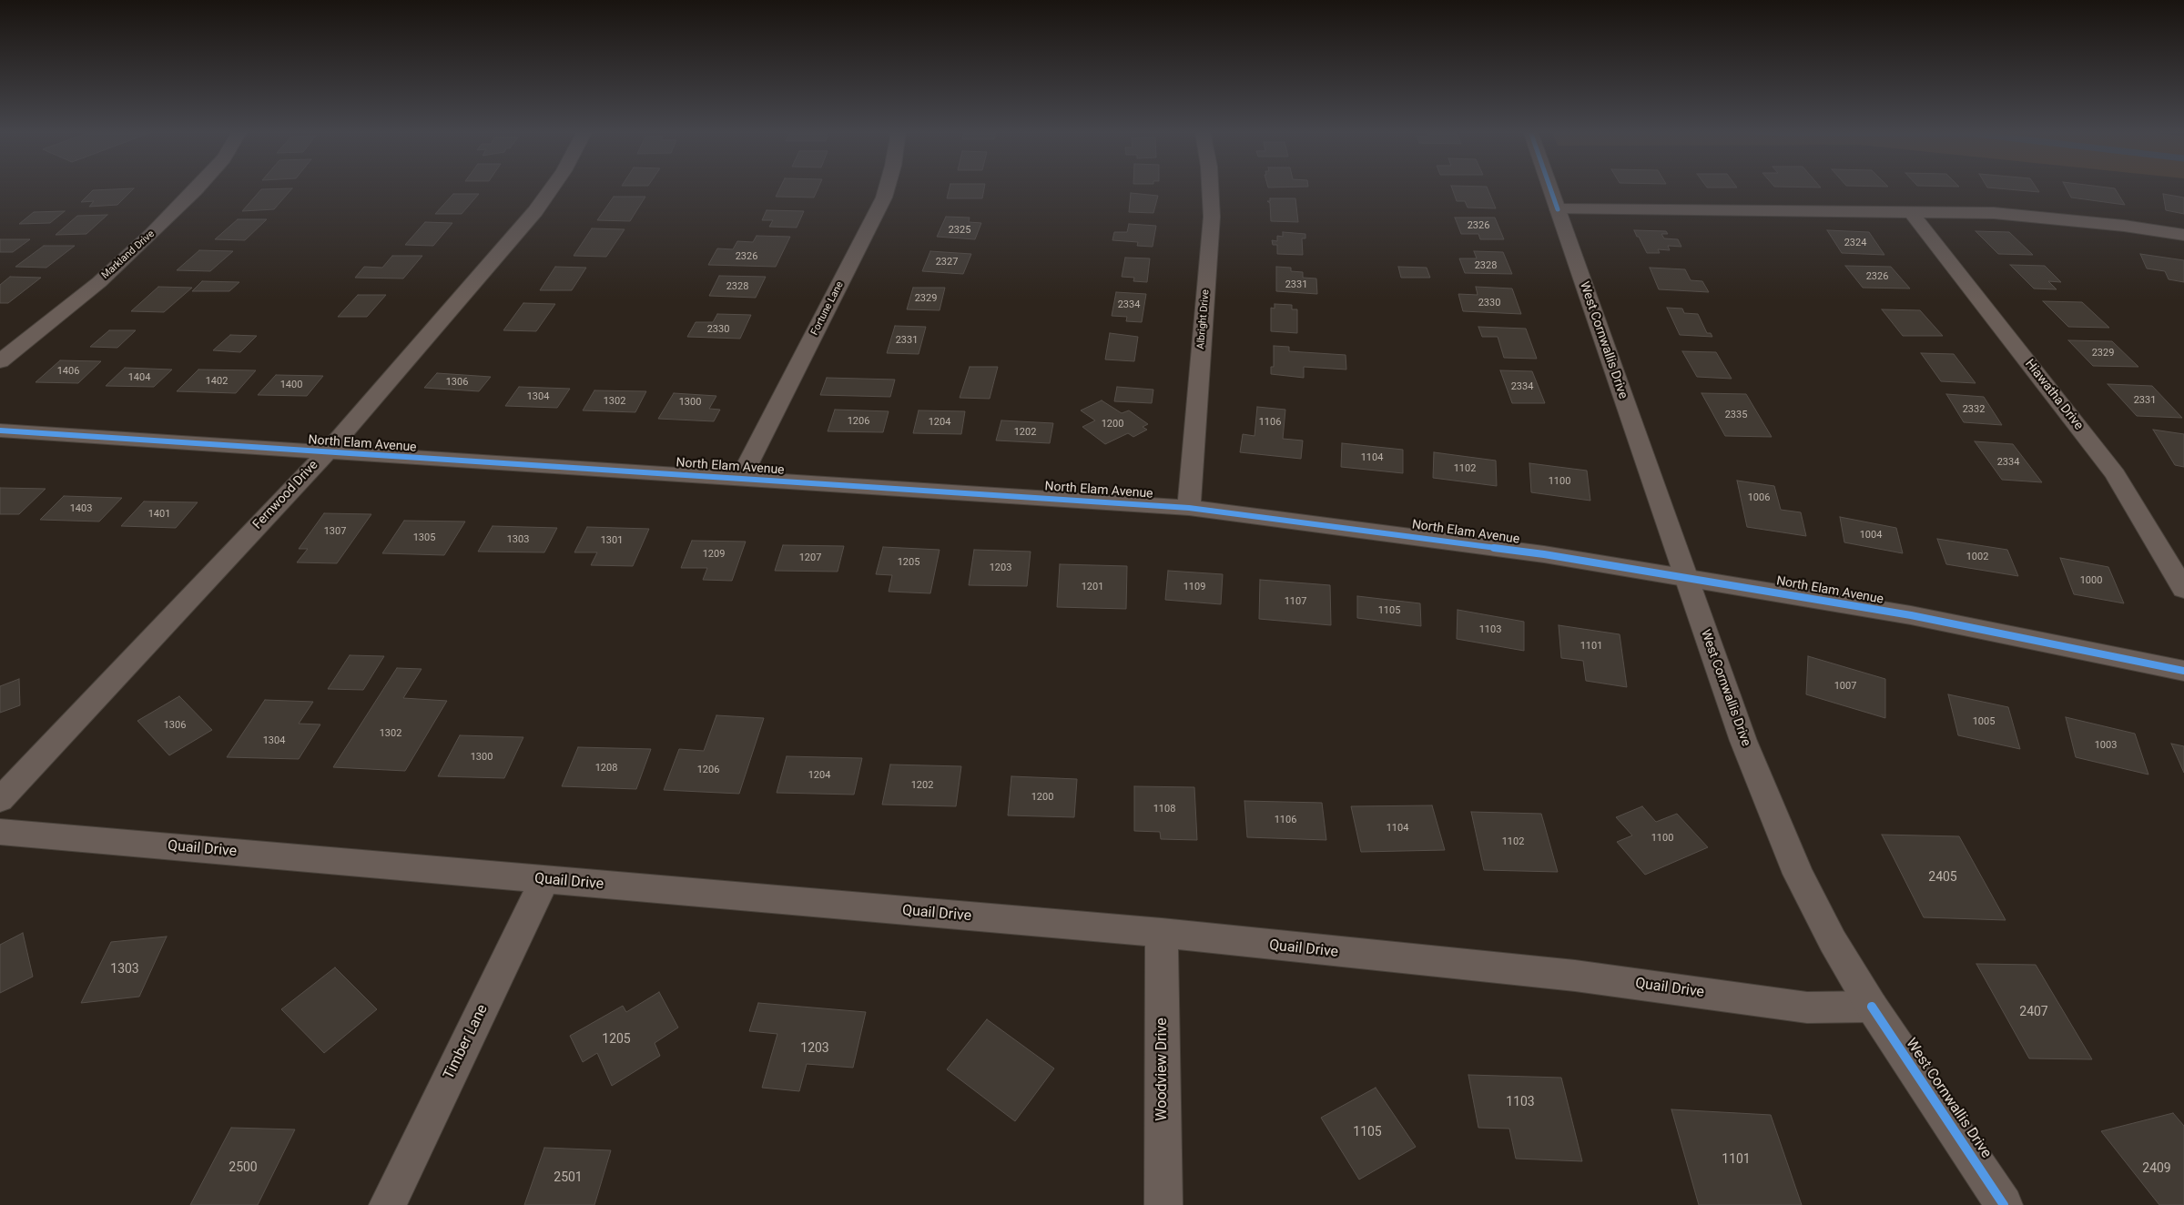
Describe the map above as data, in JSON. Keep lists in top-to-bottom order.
{
  "streets": {
    "street": [
      "Markland Drive",
      "Fortune Lane",
      "Albright Drive",
      "West Cornwallis Drive",
      "Hiawatha Drive",
      "North Elam Avenue",
      "Fernwood Drive",
      "Quail Drive",
      "Timber Lane",
      "Woodview Drive"
    ]
  },
  "crossings": [
    ["Fortune Lane", "North Elam Avenue"],
    ["Albright Drive", "North Elam Avenue"],
    ["West Cornwallis Drive", "North Elam Avenue"],
    ["West Cornwallis Drive", "Quail Drive"],
    ["North Elam Avenue", "Fernwood Drive"],
    ["Quail Drive", "Timber Lane"],
    ["Quail Drive", "Woodview Drive"]
  ],
  "house_numbers": [
    "2326",
    "2325",
    "2324",
    "2326",
    "2327",
    "2328",
    "2326",
    "2331",
    "2328",
    "2329",
    "2330",
    "2334",
    "2330",
    "2331",
    "2329",
    "1406",
    "1404",
    "1402",
    "1306",
    "1400",
    "2334",
    "1304",
    "2331",
    "1302",
    "1300",
    "2332",
    "2335",
    "1206",
    "1204",
    "1106",
    "1200",
    "1202",
    "1104",
    "2334",
    "1102",
    "1100",
    "1006",
    "1403",
    "1401",
    "1307",
    "1004",
    "1305",
    "1303",
    "1301",
    "1209",
    "1002",
    "1207",
    "1205",
    "1203",
    "1000",
    "1201",
    "1109",
    "1107",
    "1105",
    "1103",
    "1101",
    "1007",
    "1005",
    "1306",
    "1302",
    "1304",
    "1003",
    "1300",
    "1208",
    "1206",
    "1204",
    "1202",
    "1200",
    "1108",
    "1106",
    "1104",
    "1100",
    "1102",
    "2405",
    "1303",
    "2407",
    "1205",
    "1203",
    "1103",
    "1105",
    "1101",
    "2500",
    "2409",
    "2501"
  ]
}
